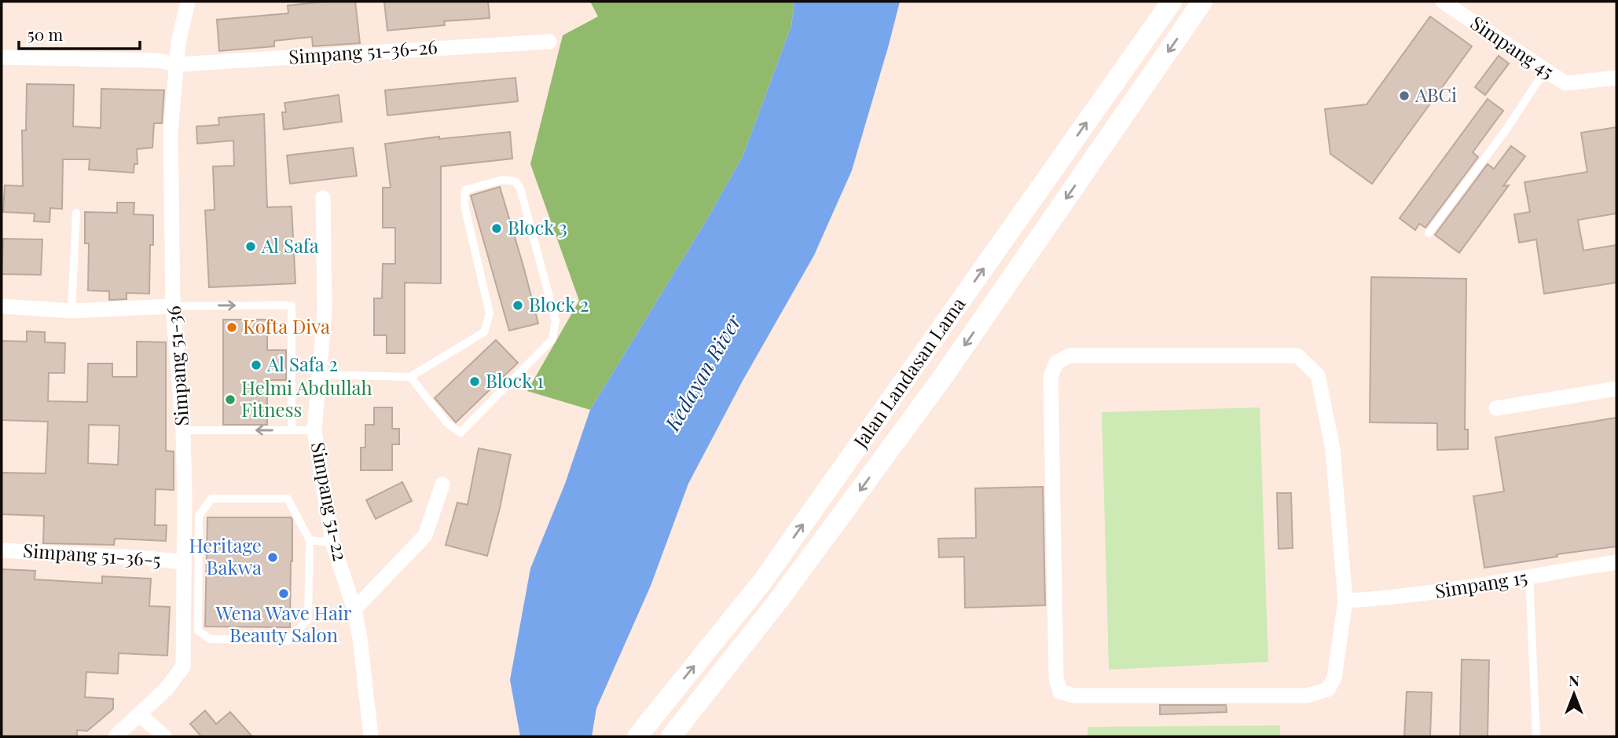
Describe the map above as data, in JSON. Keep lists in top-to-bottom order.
{
  "streets": {
    "main road": ["Jalan Landasan Lama"],
    "street": [
      "Simpang 45",
      "Simpang 51-36-26",
      "Simpang 51-36",
      "Simpang 51-22",
      "Simpang 51-36-5",
      "Simpang 15"
    ]
  },
  "crossings": [
    ["Simpang 51-36-26", "Simpang 51-36"],
    ["Simpang 51-36", "Simpang 51-36-5"]
  ],
  "water": ["Kedayan River"],
  "places": [
    "ABCi",
    "Block 3",
    "Al Safa",
    "Block 2",
    "Kofta Diva",
    "Al Safa 2",
    "Block 1",
    "Helmi Abdullah Fitness",
    "Heritage Bakwa",
    "Wena Wave Hair Beauty Salon"
  ],
  "scale_bar": "50 m",
  "north": "top"
}
